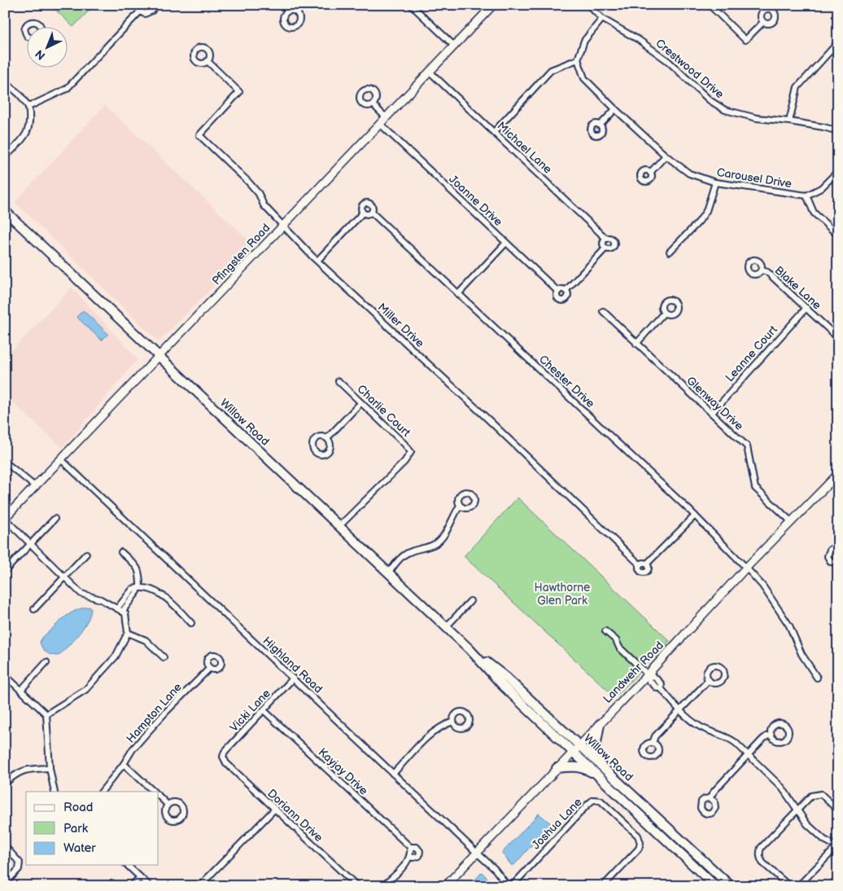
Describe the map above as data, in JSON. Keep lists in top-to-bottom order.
{
  "streets": {
    "main road": ["Pfingsten Road", "Willow Road", "Landwehr Road"],
    "street": [
      "Crestwood Drive",
      "Michael Lane",
      "Carousel Drive",
      "Joanne Drive",
      "Blake Lane",
      "Miller Drive",
      "Leanne Court",
      "Chester Drive",
      "Glenway Drive",
      "Charlie Court",
      "Highland Road",
      "Vicki Lane",
      "Hampton Lane",
      "Kayjay Drive",
      "Doriann Drive",
      "Joshua Lane"
    ]
  },
  "crossings": [
    ["Michael Lane", "Pfingsten Road"],
    ["Joanne Drive", "Pfingsten Road"],
    ["Pfingsten Road", "Miller Drive"],
    ["Pfingsten Road", "Willow Road"],
    ["Pfingsten Road", "Highland Road"],
    ["Blake Lane", "Leanne Court"],
    ["Leanne Court", "Glenway Drive"],
    ["Chester Drive", "Landwehr Road"],
    ["Glenway Drive", "Landwehr Road"],
    ["Charlie Court", "Willow Road"],
    ["Willow Road", "Landwehr Road"],
    ["Highland Road", "Landwehr Road"],
    ["Highland Road", "Vicki Lane"],
    ["Vicki Lane", "Kayjay Drive"],
    ["Vicki Lane", "Doriann Drive"]
  ],
  "parks": ["Hawthorne Glen Park"],
  "legend": ["Road", "Park", "Water"],
  "north": "bottom left"
}
